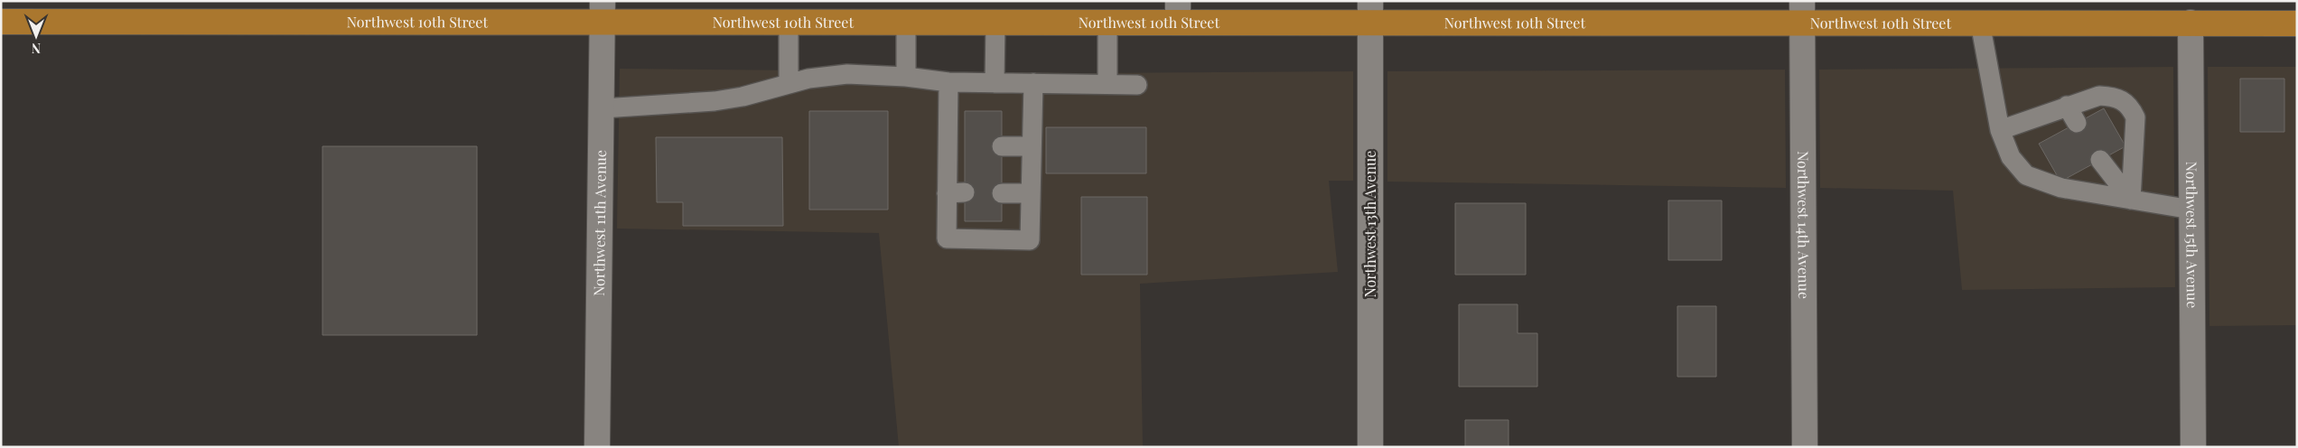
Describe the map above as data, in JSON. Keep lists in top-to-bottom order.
{
  "streets": {
    "highway": ["Northwest 10th Street"],
    "street": [
      "Northwest 11th Avenue",
      "Northwest 13th Avenue",
      "Northwest 14th Avenue",
      "Northwest 15th Avenue"
    ]
  },
  "crossings": [
    ["Northwest 10th Street", "Northwest 11th Avenue"],
    ["Northwest 10th Street", "Northwest 13th Avenue"],
    ["Northwest 10th Street", "Northwest 14th Avenue"],
    ["Northwest 10th Street", "Northwest 15th Avenue"]
  ],
  "north": "bottom"
}
